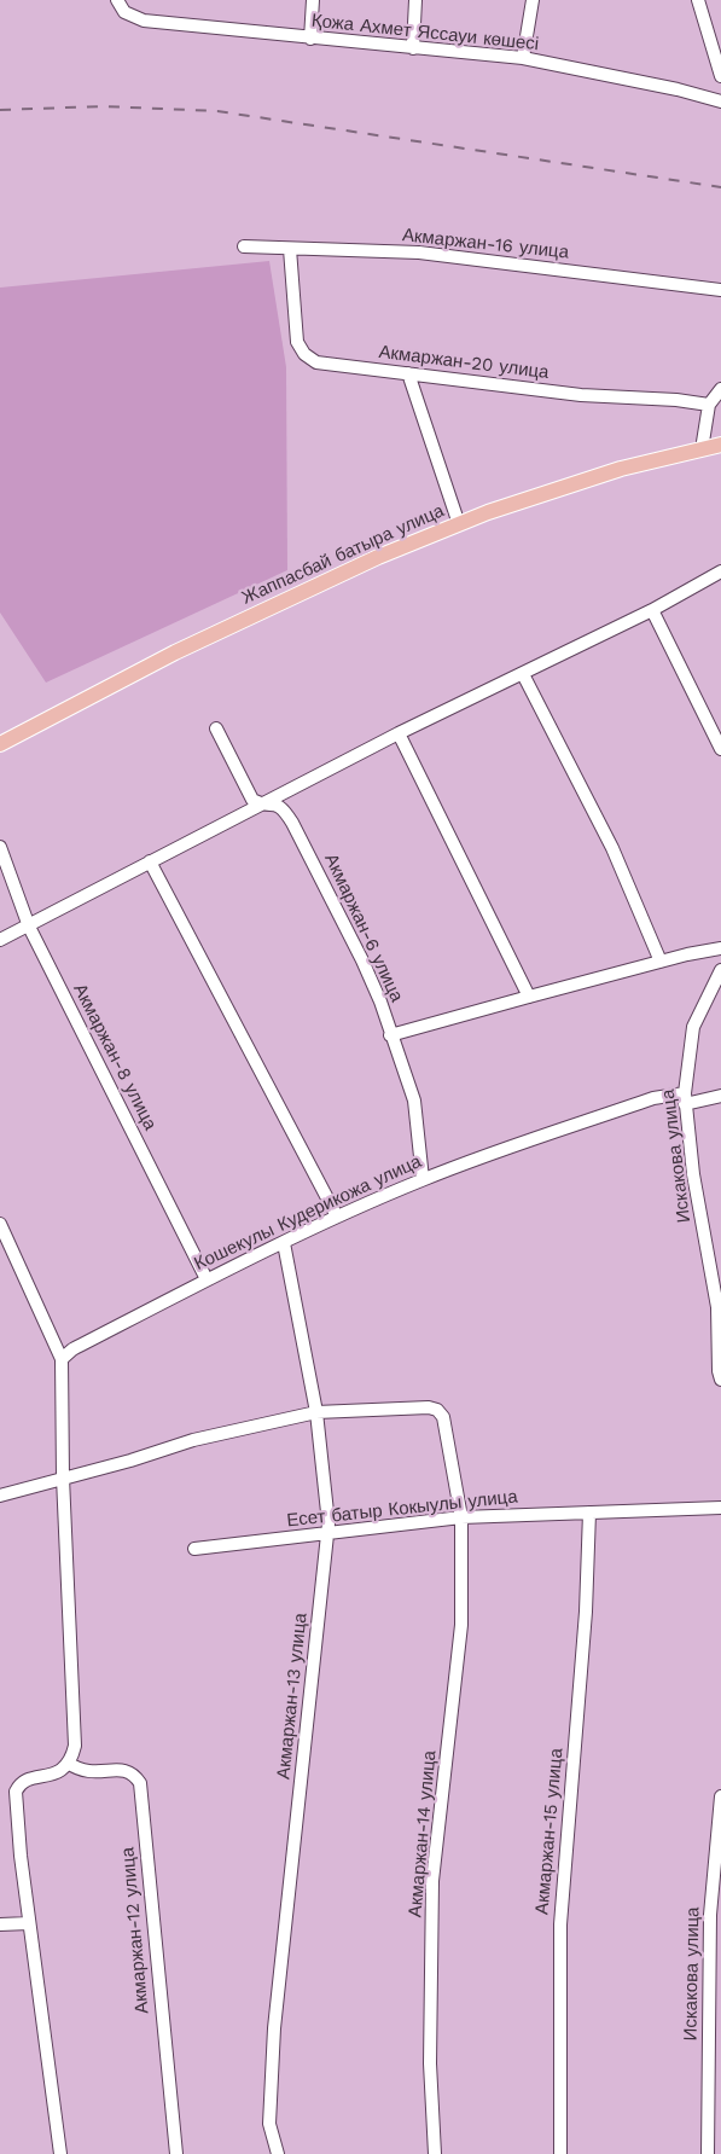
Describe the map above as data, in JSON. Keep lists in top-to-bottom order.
{
  "streets": {
    "main road": ["Жаппасбай батыра улица"],
    "street": [
      "Қожа Ахмет Яссауи көшесі",
      "Акмаржан-16 улица",
      "Акмаржан-20 улица",
      "Акмаржан-6 улица",
      "Акмаржан-8 улица",
      "Искакова улица",
      "Кошекулы Кудерикожа улица",
      "Есет батыр Кокыулы улица",
      "Акмаржан-13 улица",
      "Акмаржан-15 улица",
      "Акмаржан-14 улица",
      "Акмаржан-12 улица"
    ]
  },
  "crossings": [
    ["Акмаржан-16 улица", "Акмаржан-20 улица"],
    ["Акмаржан-6 улица", "Кошекулы Кудерикожа улица"],
    ["Акмаржан-8 улица", "Кошекулы Кудерикожа улица"],
    ["Искакова улица", "Кошекулы Кудерикожа улица"],
    ["Кошекулы Кудерикожа улица", "Акмаржан-13 улица"],
    ["Есет батыр Кокыулы улица", "Акмаржан-13 улица"],
    ["Есет батыр Кокыулы улица", "Акмаржан-15 улица"],
    ["Есет батыр Кокыулы улица", "Акмаржан-14 улица"],
    ["Акмаржан-13 улица", "Акмаржан-14 улица"]
  ]
}
